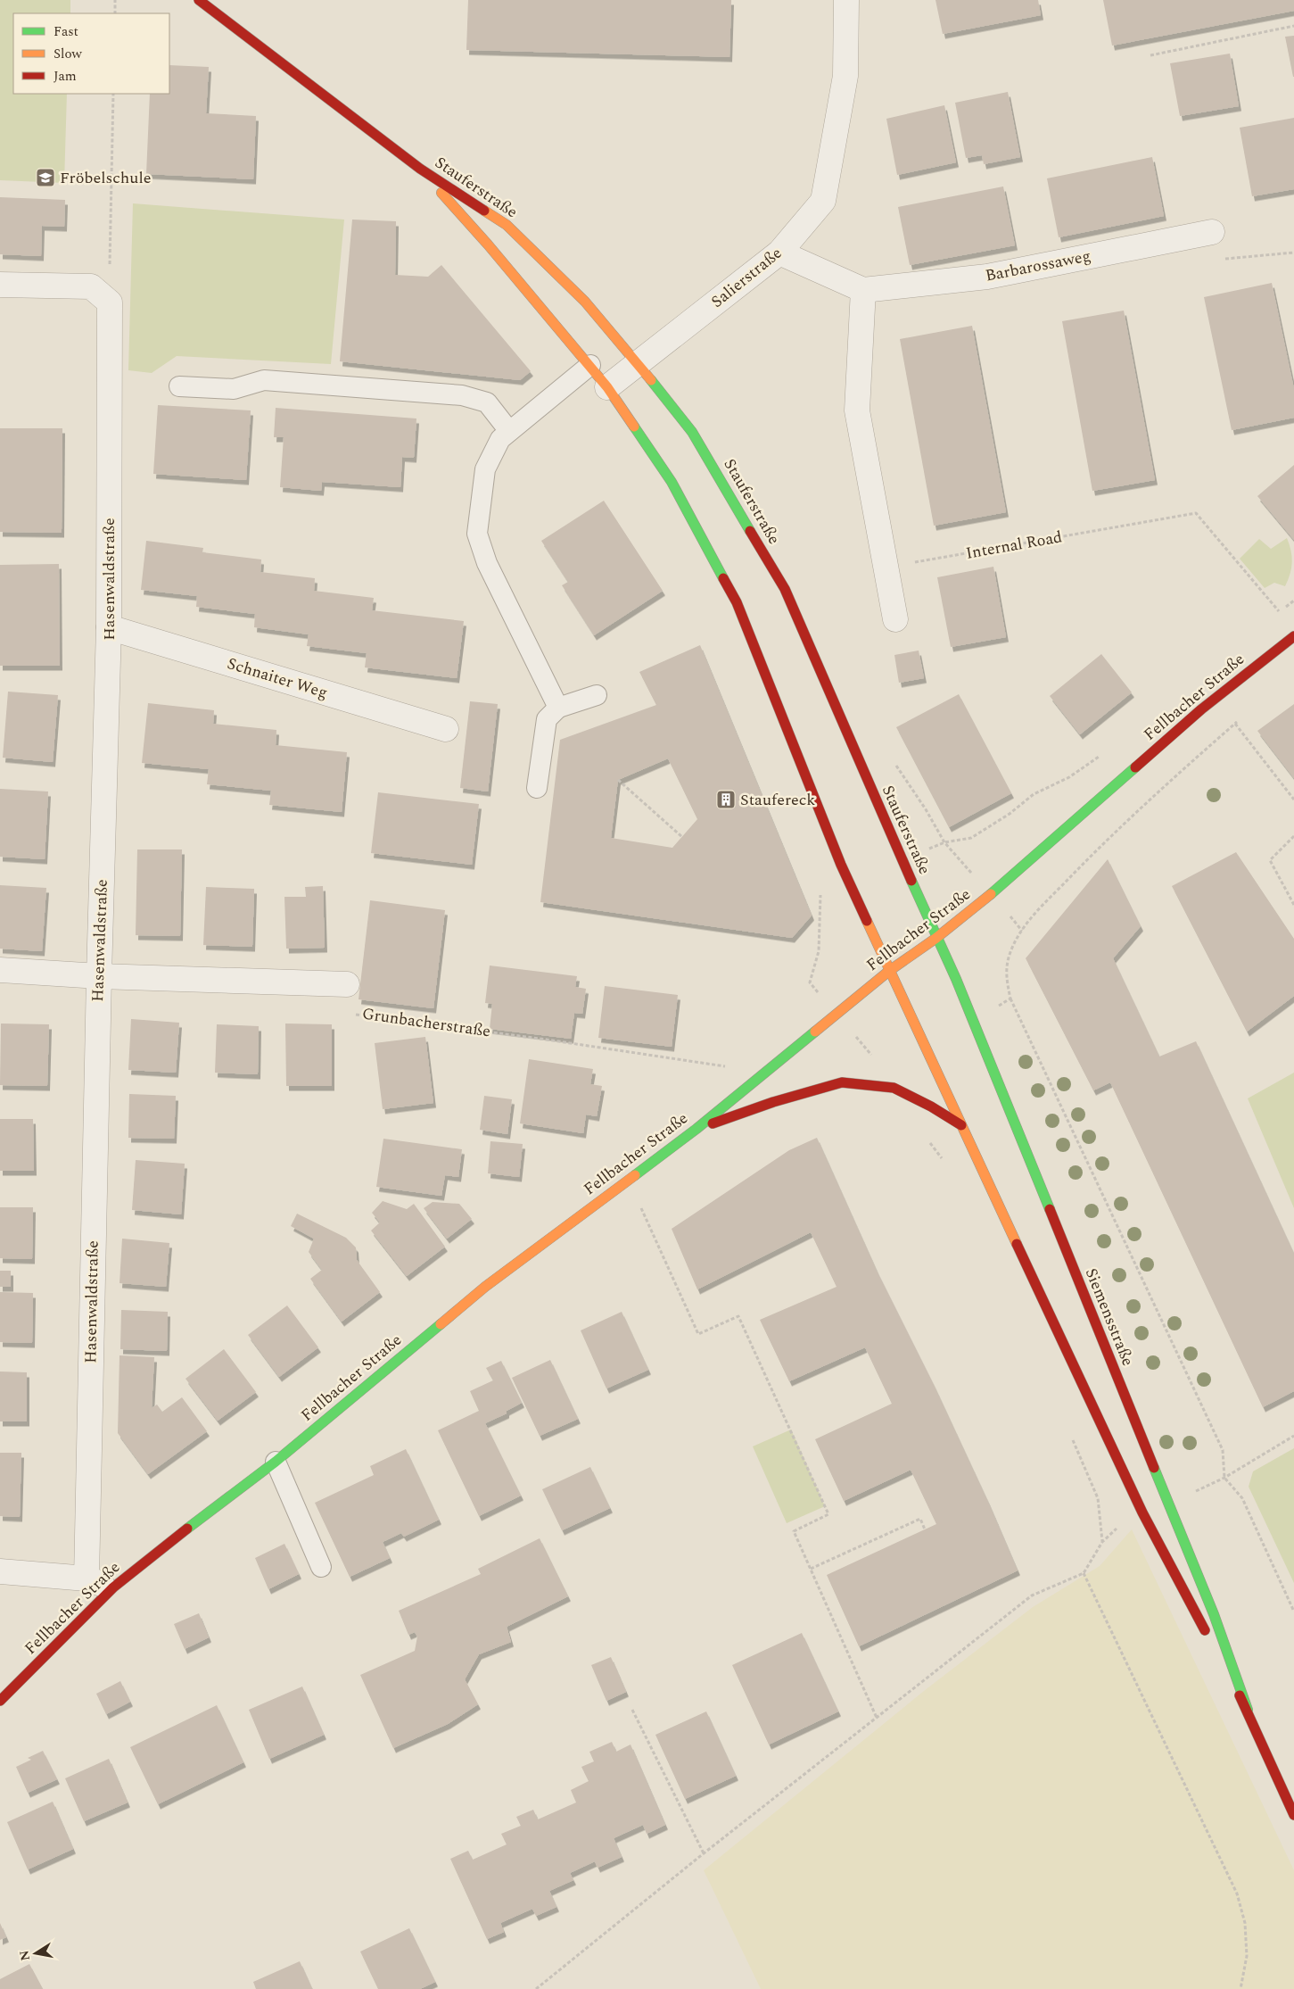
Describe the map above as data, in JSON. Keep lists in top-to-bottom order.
{
  "streets": {
    "main road": ["Stauferstraße", "Fellbacher Straße", "Siemensstraße"],
    "street": [
      "Barbarossaweg",
      "Salierstraße",
      "Hasenwaldstraße",
      "Schnaiter Weg"
    ],
    "path": ["Internal Road", "Grunbacherstraße"]
  },
  "crossings": [
    ["Stauferstraße", "Salierstraße"],
    ["Stauferstraße", "Fellbacher Straße"],
    ["Stauferstraße", "Siemensstraße"],
    ["Hasenwaldstraße", "Schnaiter Weg"],
    ["Fellbacher Straße", "Grunbacherstraße"],
    ["Fellbacher Straße", "Siemensstraße"]
  ],
  "places": {
    "school or university": ["Fröbelschule"],
    "building": ["Staufereck"]
  },
  "legend": ["Fast", "Slow", "Jam"],
  "north": "left"
}
